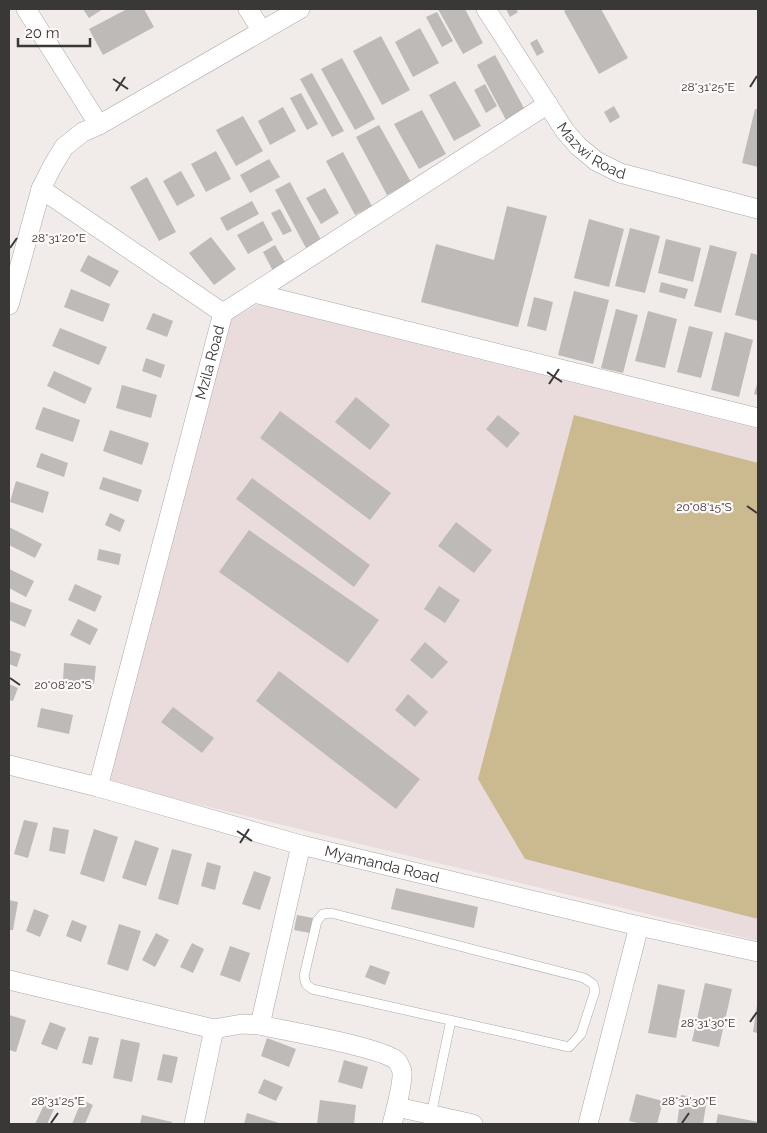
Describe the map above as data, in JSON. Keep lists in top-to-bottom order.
{
  "streets": {
    "street": ["Mazwi Road", "Mzila Road", "Myamanda Road"]
  },
  "crossings": [
    ["Mazwi Road", "Mzila Road"],
    ["Mzila Road", "Myamanda Road"]
  ],
  "scale_bar": "20 m",
  "coordinates": [
    "28°31'25\"E",
    "28°31'20\"E",
    "20°08'15\"S",
    "20°08'20\"S",
    "28°31'30\"E"
  ]
}
